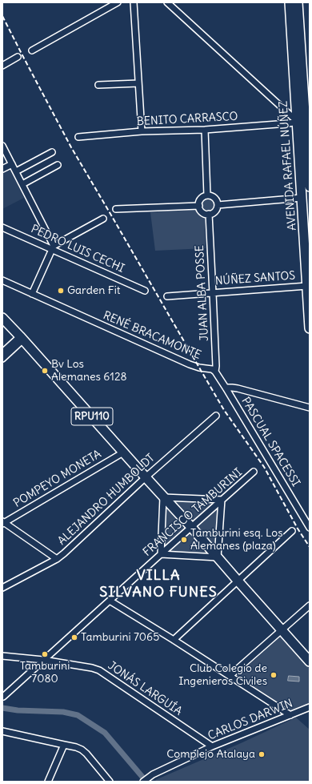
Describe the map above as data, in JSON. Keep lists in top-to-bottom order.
{
  "streets": {
    "main road": ["AVENIDA RAFAEL NÚÑEZ", "RPU110"],
    "street": [
      "BENITO CARRASCO",
      "PEDRO LUIS CECHI",
      "NÚÑEZ SANTOS",
      "JUAN ALBA POSSE",
      "RENÉ BRACAMONTE",
      "PASCUAL SPACESSI",
      "POMPEYO MONETA",
      "ALEJANDRO HUMBOLDT",
      "FRANCISCO TAMBURINI",
      "JONÁS LARGUÍA",
      "CARLOS DARWIN"
    ]
  },
  "crossings": [
    ["BENITO CARRASCO", "AVENIDA RAFAEL NÚÑEZ"],
    ["AVENIDA RAFAEL NÚÑEZ", "NÚÑEZ SANTOS"],
    ["NÚÑEZ SANTOS", "JUAN ALBA POSSE"],
    ["JUAN ALBA POSSE", "RENÉ BRACAMONTE"],
    ["RPU110", "POMPEYO MONETA"],
    ["RPU110", "ALEJANDRO HUMBOLDT"],
    ["RPU110", "FRANCISCO TAMBURINI"],
    ["FRANCISCO TAMBURINI", "JONÁS LARGUÍA"],
    ["JONÁS LARGUÍA", "CARLOS DARWIN"]
  ],
  "districts": ["VILLA SILVANO FUNES"],
  "places": [
    "Garden Fit",
    "Bv Los Alemanes 6128",
    "Tamburini esq. Los Alemanes (plaza)",
    "Tamburini 7065",
    "Tamburini 7080",
    "Club Colegio de Ingenieros Civiles",
    "Complejo Atalaya"
  ]
}
